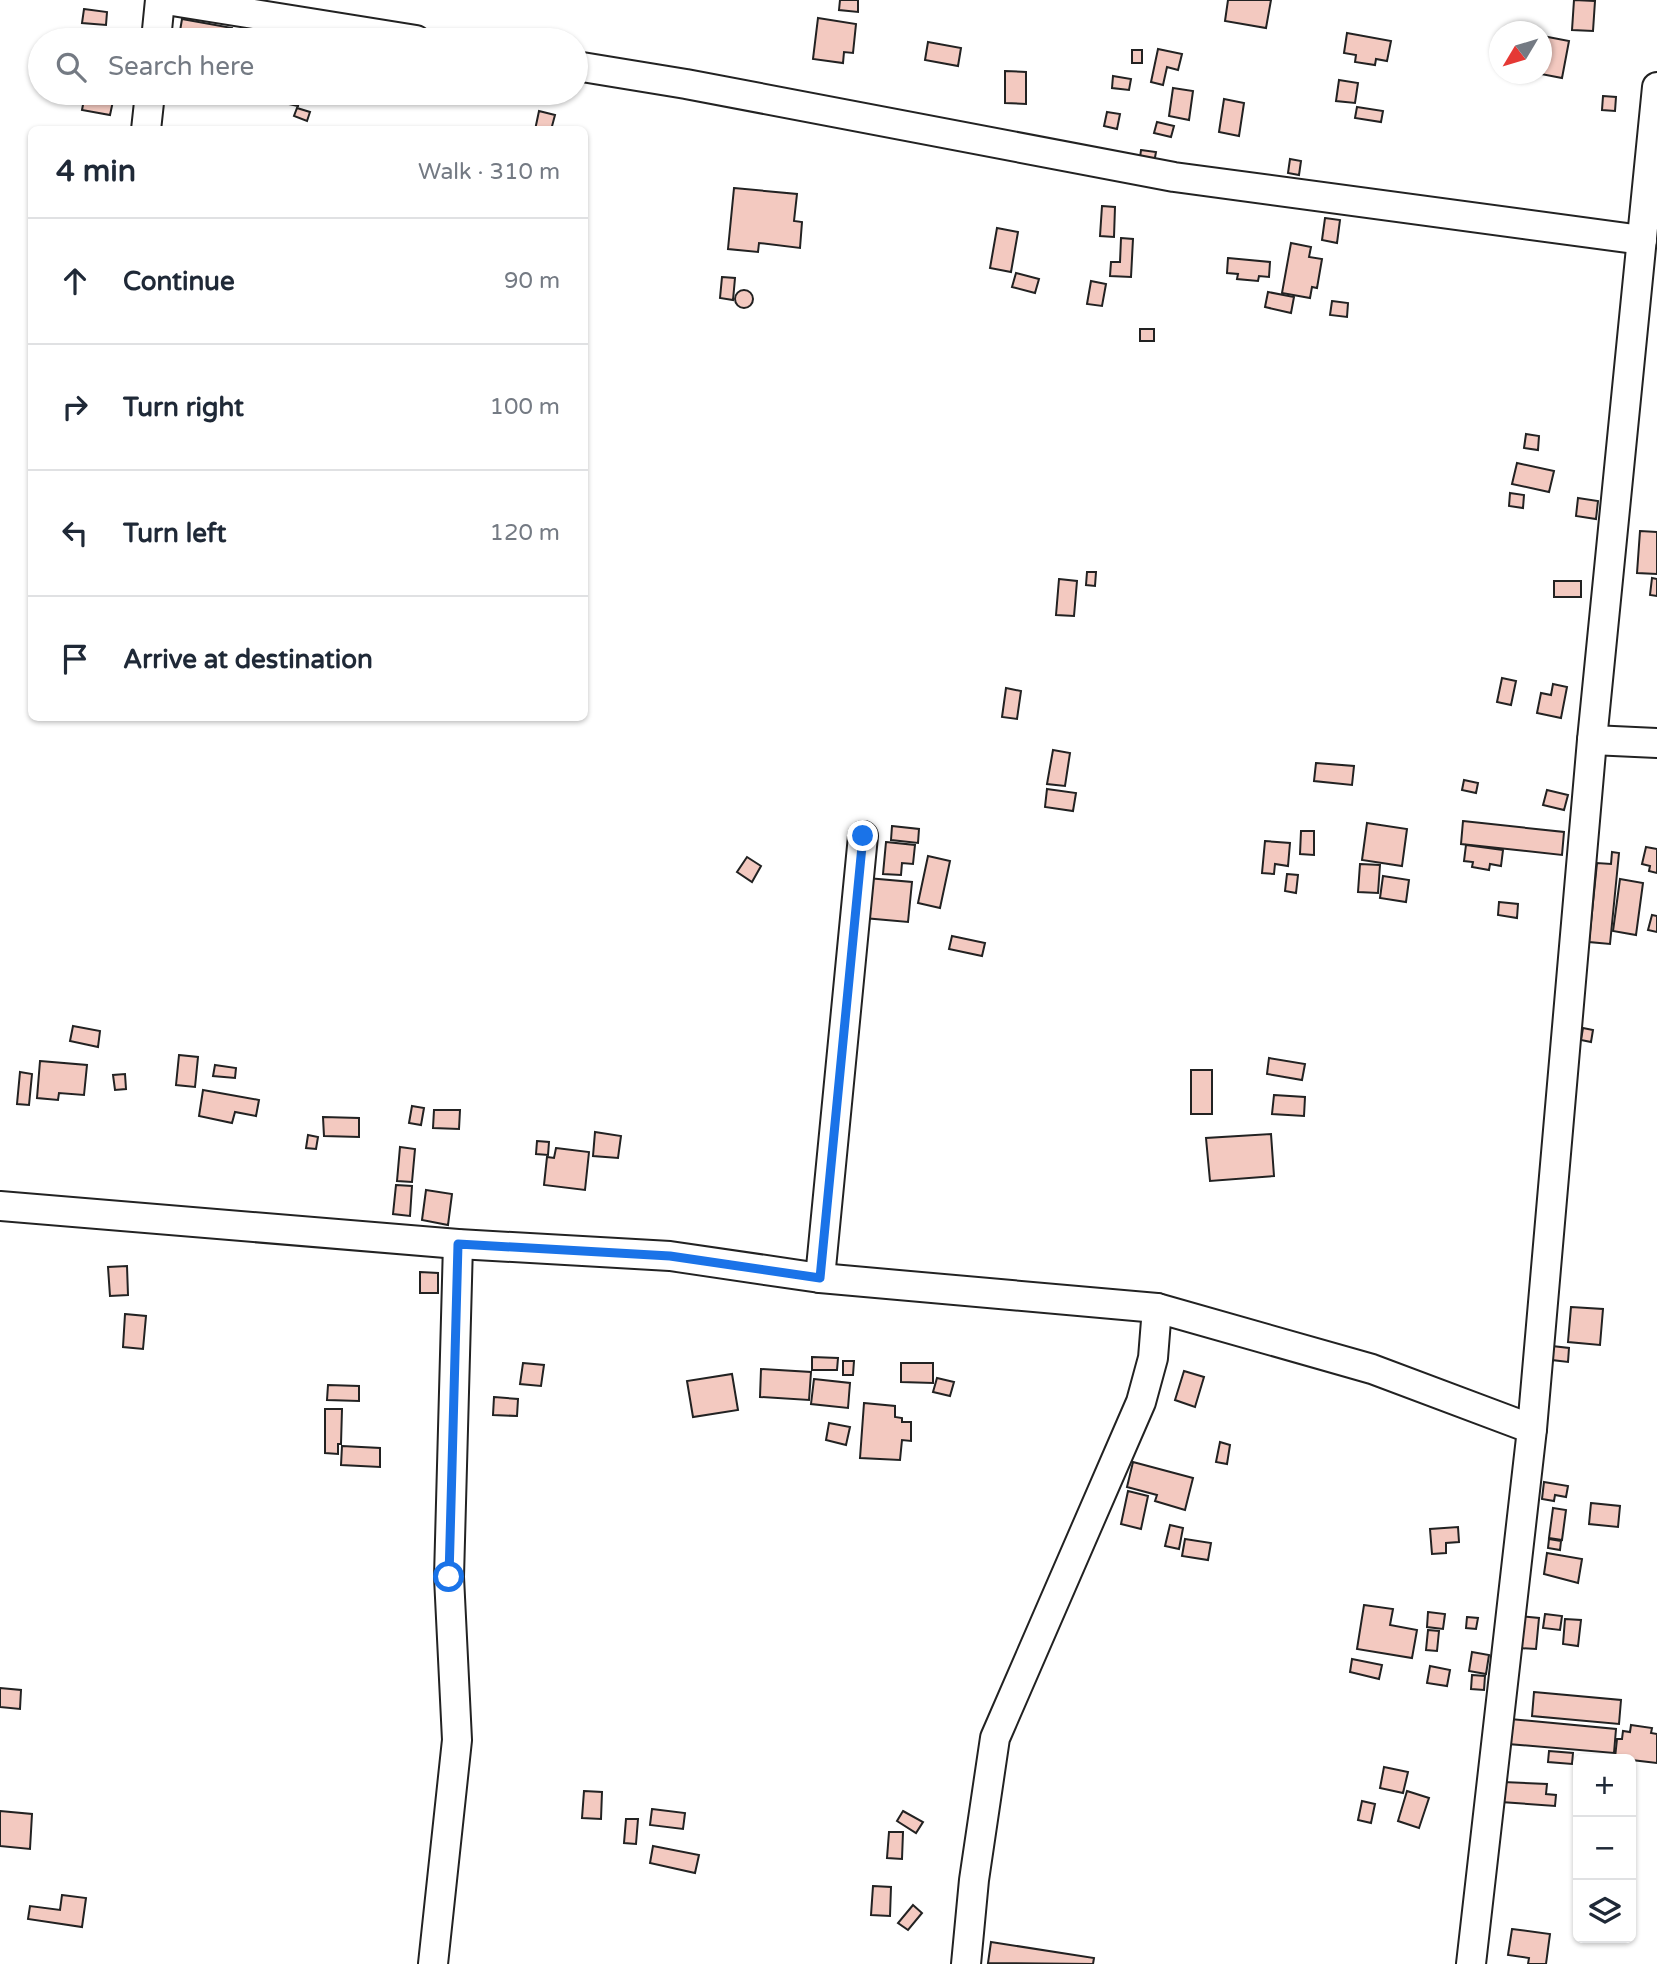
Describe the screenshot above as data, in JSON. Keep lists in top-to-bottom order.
{
  "north": "bottom left",
  "page": {
    "search": "Search here",
    "heading": ["4 min", "Walk · 310 m"],
    "list": [
      ["Continue", "90 m"],
      ["Turn right", "100 m"],
      ["Turn left", "120 m"],
      "Arrive at destination"
    ],
    "map_buttons": ["+", "−"]
  }
}
